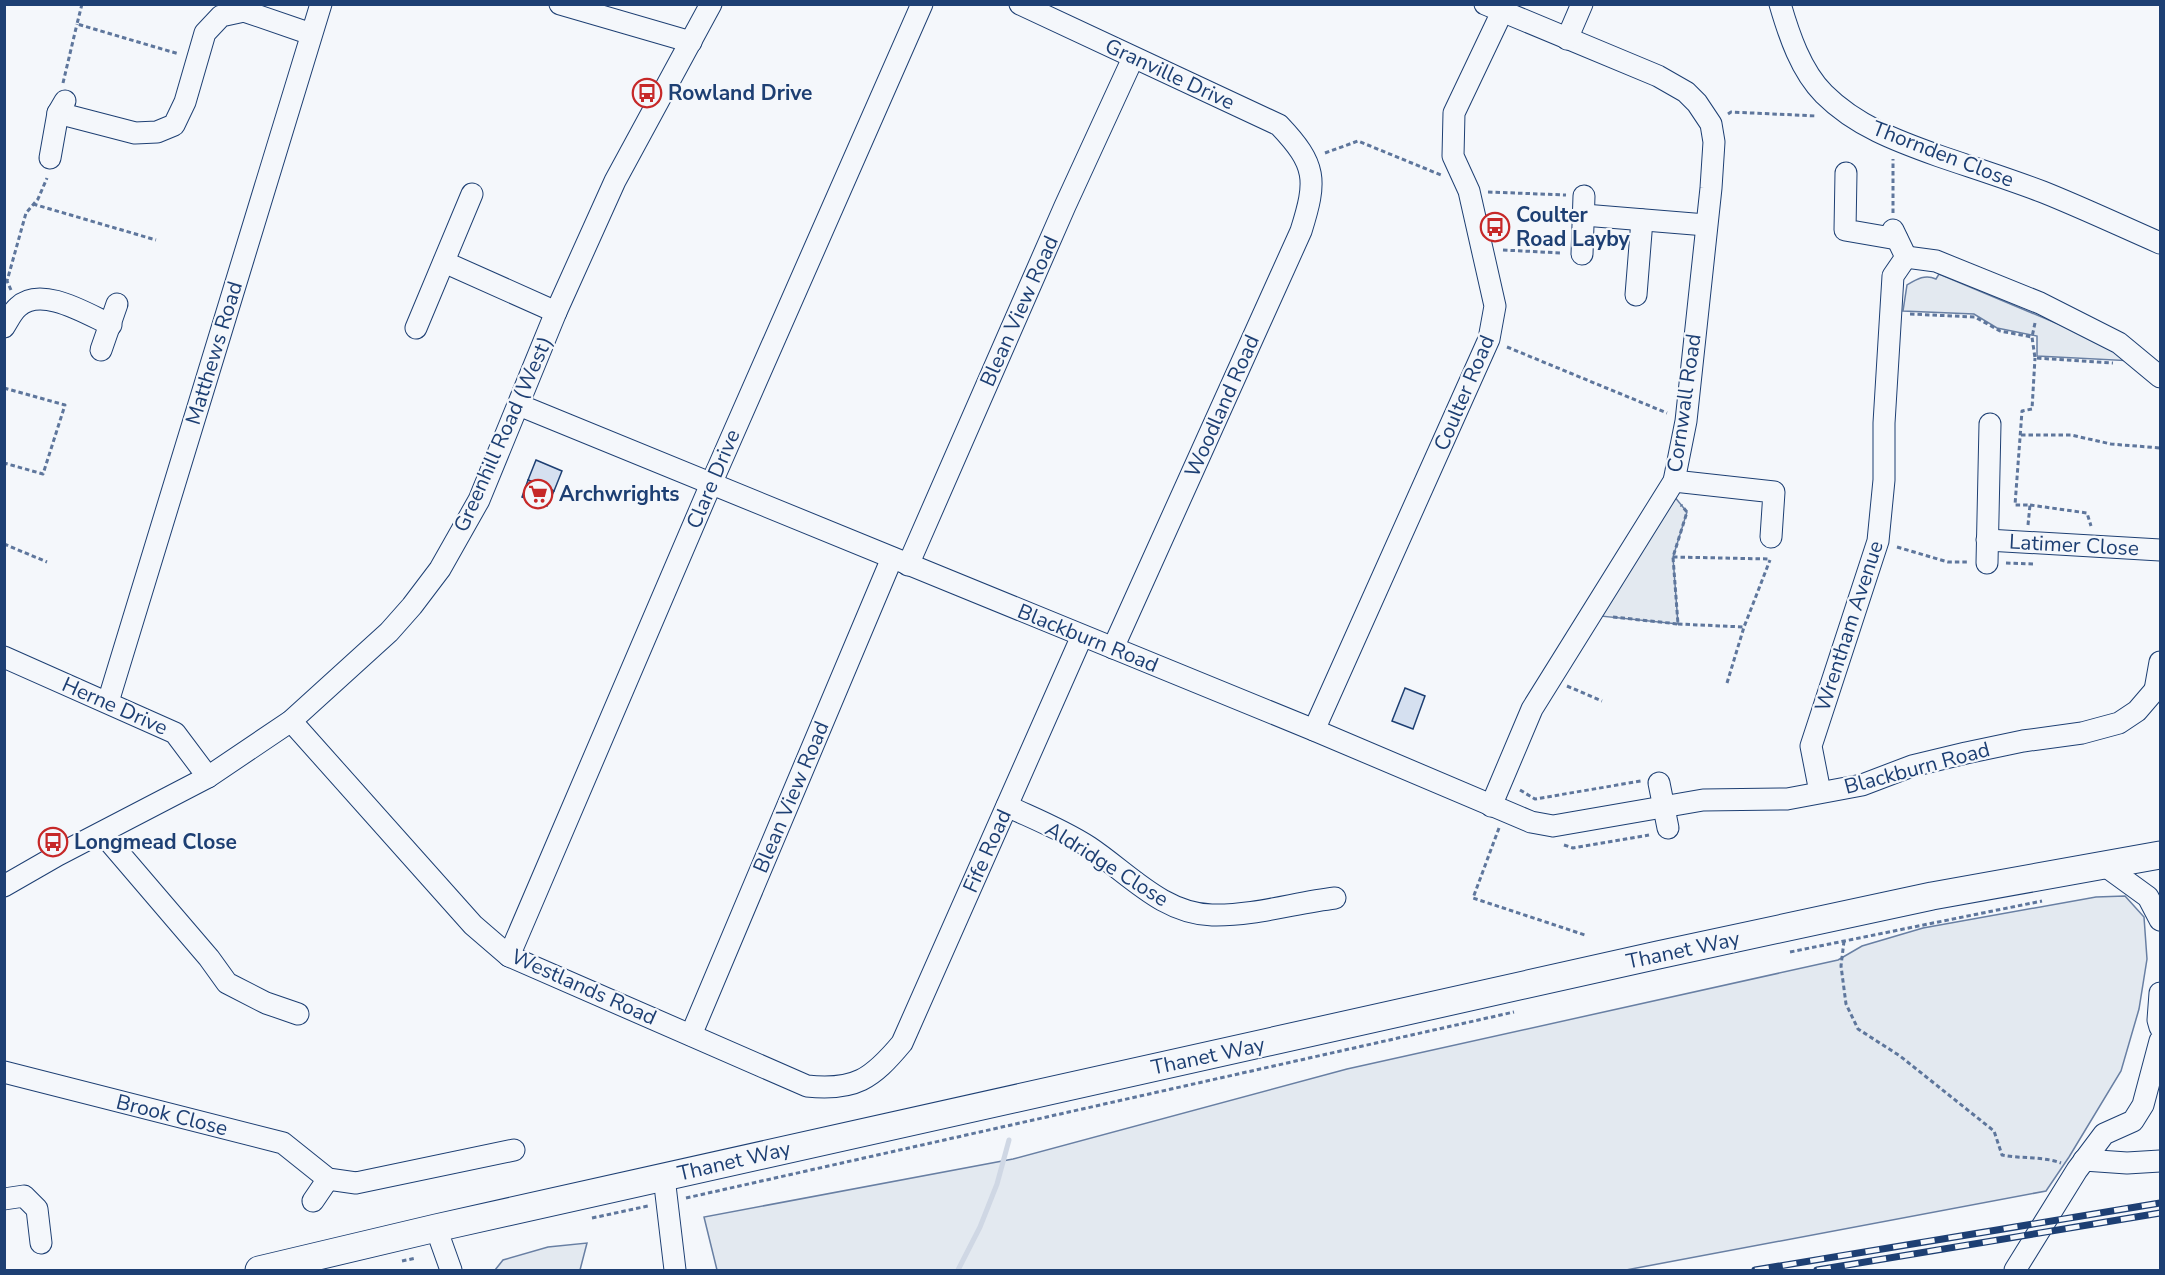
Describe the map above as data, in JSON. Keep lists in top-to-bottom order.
{
  "streets": {
    "main road": ["Thanet Way"],
    "street": [
      "Granville Drive",
      "Thornden Close",
      "Blean View Road",
      "Matthews Road",
      "Coulter Road",
      "Cornwall Road",
      "Woodland Road",
      "Greenhill Road (West)",
      "Clare Drive",
      "Latimer Close",
      "Wrentham Avenue",
      "Blackburn Road",
      "Herne Drive",
      "Fife Road",
      "Aldridge Close",
      "Westlands Road",
      "Brook Close"
    ]
  },
  "crossings": [
    ["Granville Drive", "Blean View Road"],
    ["Granville Drive", "Woodland Road"],
    ["Blean View Road", "Blackburn Road"],
    ["Blean View Road", "Westlands Road"],
    ["Matthews Road", "Herne Drive"],
    ["Coulter Road", "Blackburn Road"],
    ["Cornwall Road", "Blackburn Road"],
    ["Woodland Road", "Blackburn Road"],
    ["Greenhill Road (West)", "Blackburn Road"],
    ["Greenhill Road (West)", "Herne Drive"],
    ["Greenhill Road (West)", "Westlands Road"],
    ["Clare Drive", "Blackburn Road"],
    ["Clare Drive", "Westlands Road"],
    ["Wrentham Avenue", "Blackburn Road"],
    ["Blackburn Road", "Fife Road"],
    ["Fife Road", "Aldridge Close"],
    ["Fife Road", "Westlands Road"]
  ],
  "places": {
    "bus stop": ["Rowland Drive", "Coulter Road Layby", "Longmead Close"],
    "supermarket": ["Archwrights"]
  }
}
